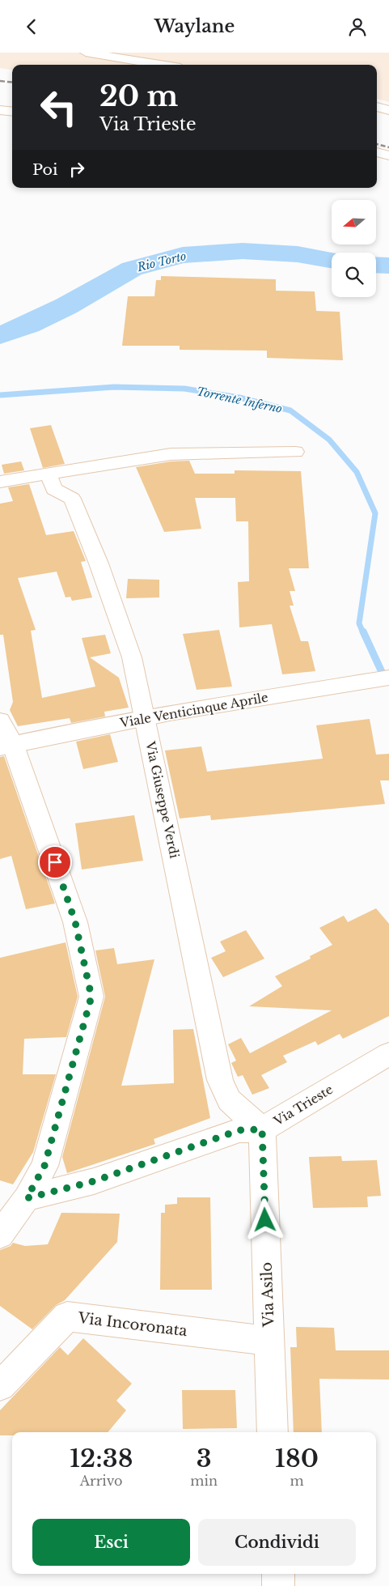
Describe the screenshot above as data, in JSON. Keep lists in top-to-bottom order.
{
  "streets": {
    "street": [
      "Viale Venticinque Aprile",
      "Via Giuseppe Verdi",
      "Via Trieste",
      "Via Asilo",
      "Via Incoronata"
    ]
  },
  "crossings": [
    ["Viale Venticinque Aprile", "Via Giuseppe Verdi"],
    ["Via Giuseppe Verdi", "Via Trieste"],
    ["Via Giuseppe Verdi", "Via Asilo"],
    ["Via Trieste", "Via Asilo"],
    ["Via Asilo", "Via Incoronata"]
  ],
  "water": ["Rio Torto", "Torrente Inferno"],
  "north": "left",
  "page": {
    "header": "Waylane",
    "turn": ["20 m", "Via Trieste"],
    "then": "Poi",
    "eta": [
      "12:38",
      "Arrivo",
      "3",
      "min",
      "180",
      "m"
    ],
    "buttons": ["Esci", "Condividi"]
  }
}
